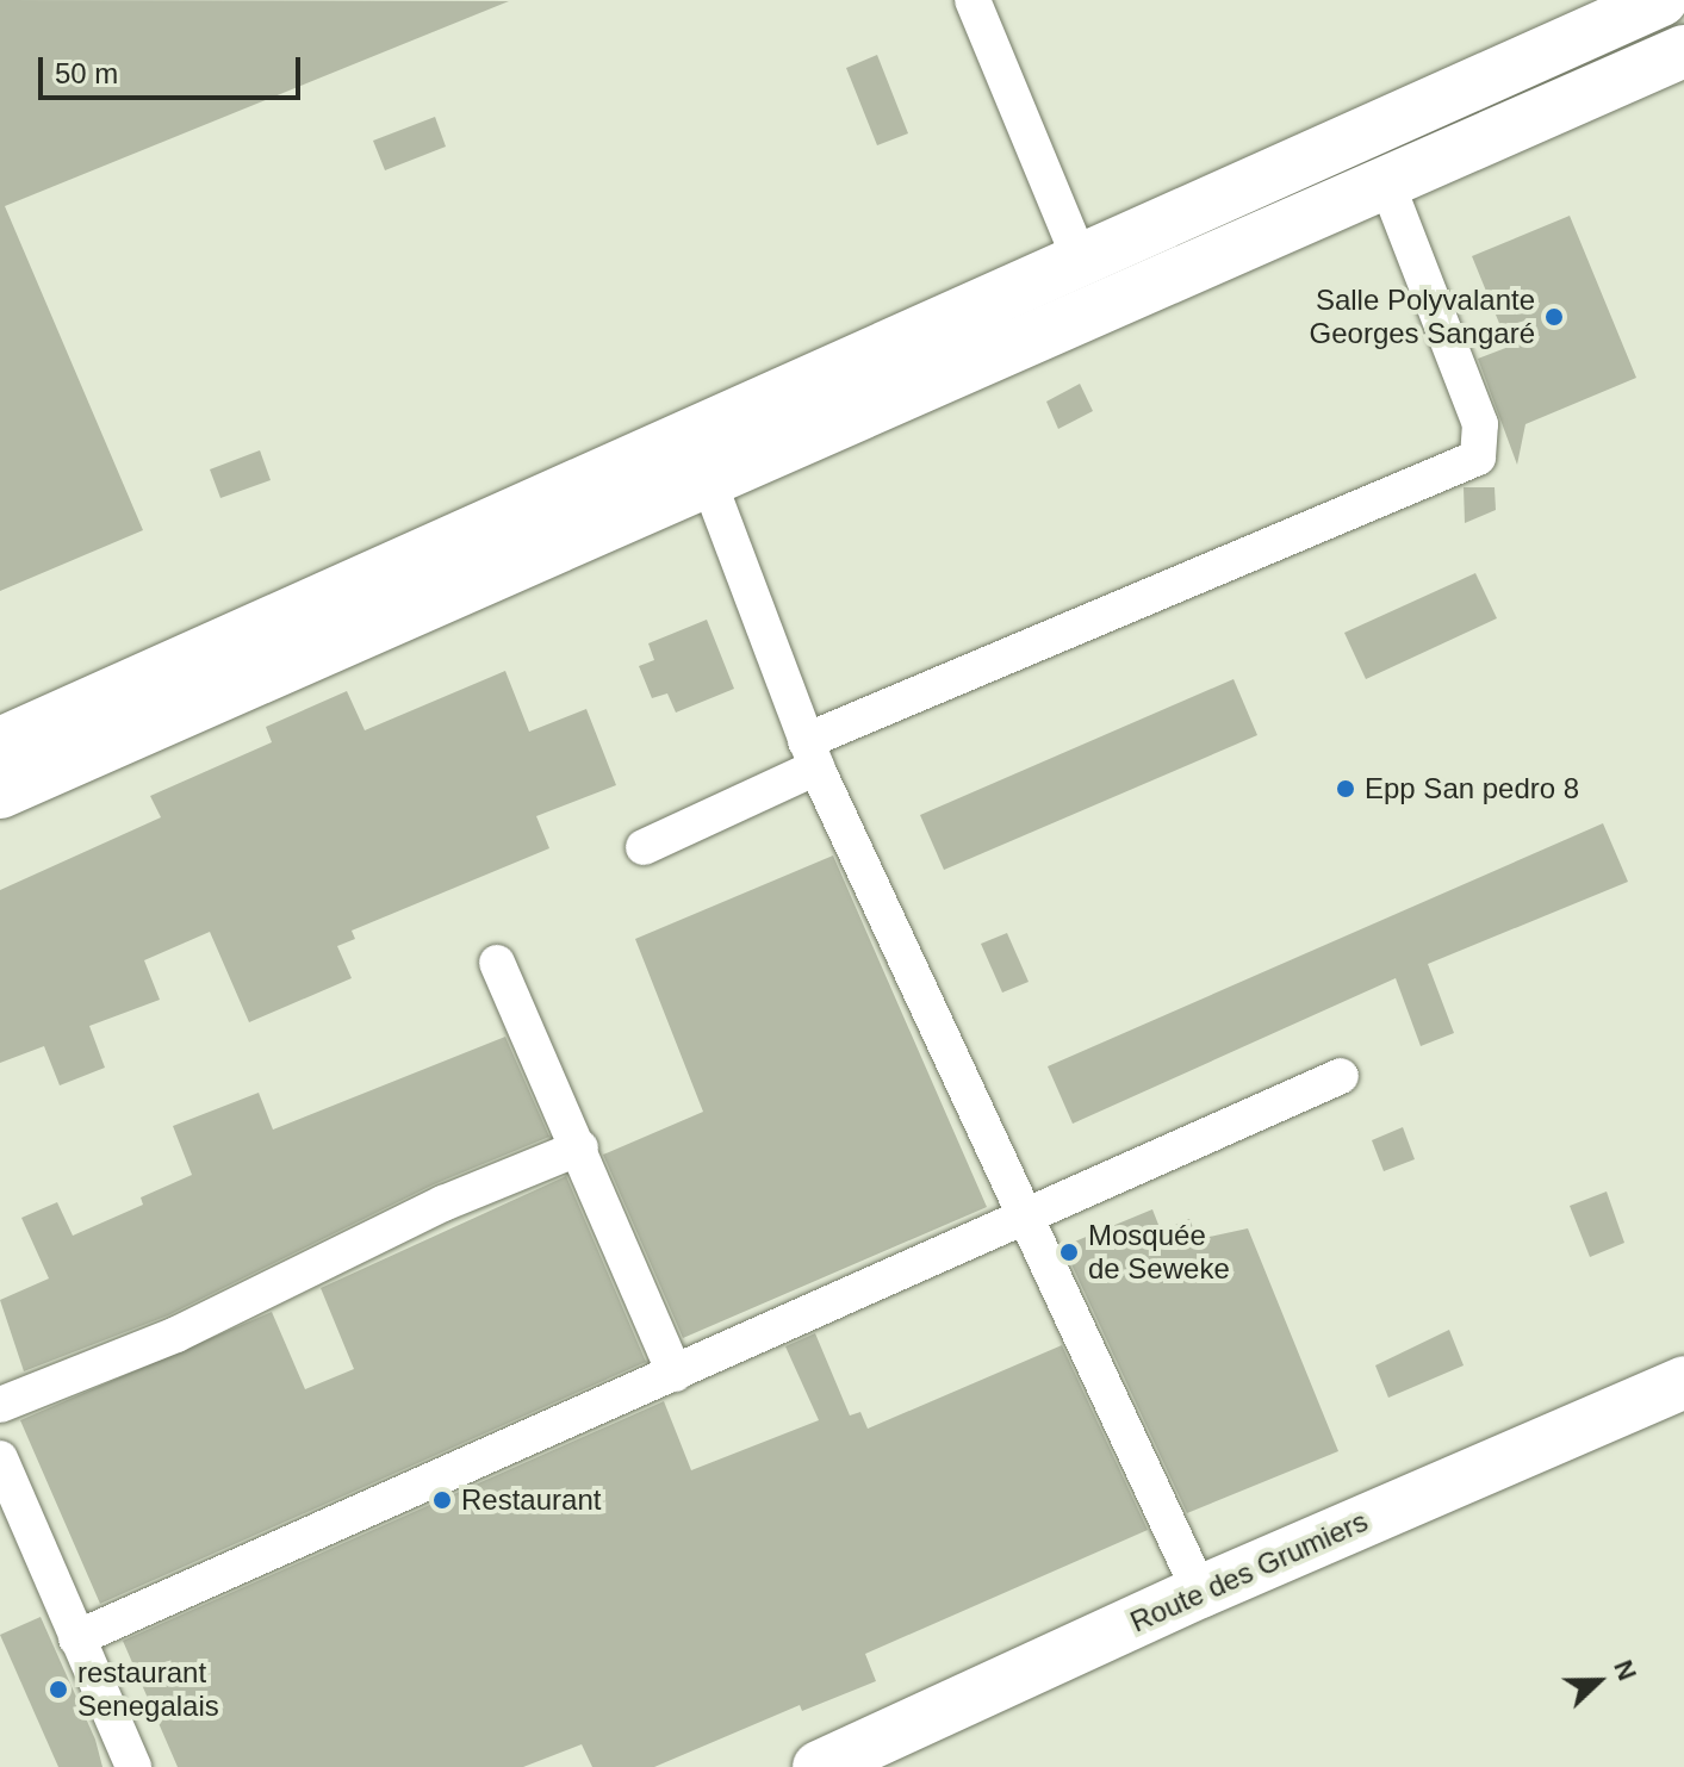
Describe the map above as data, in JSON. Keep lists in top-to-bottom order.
{
  "streets": {
    "main road": ["Route des Grumiers"]
  },
  "places": [
    "Salle Polyvalante Georges Sangaré",
    "Epp San pedro 8",
    "Mosquée de Seweke",
    "Restaurant",
    "restaurant Senegalais"
  ],
  "scale_bar": "50 m",
  "north": "right"
}
